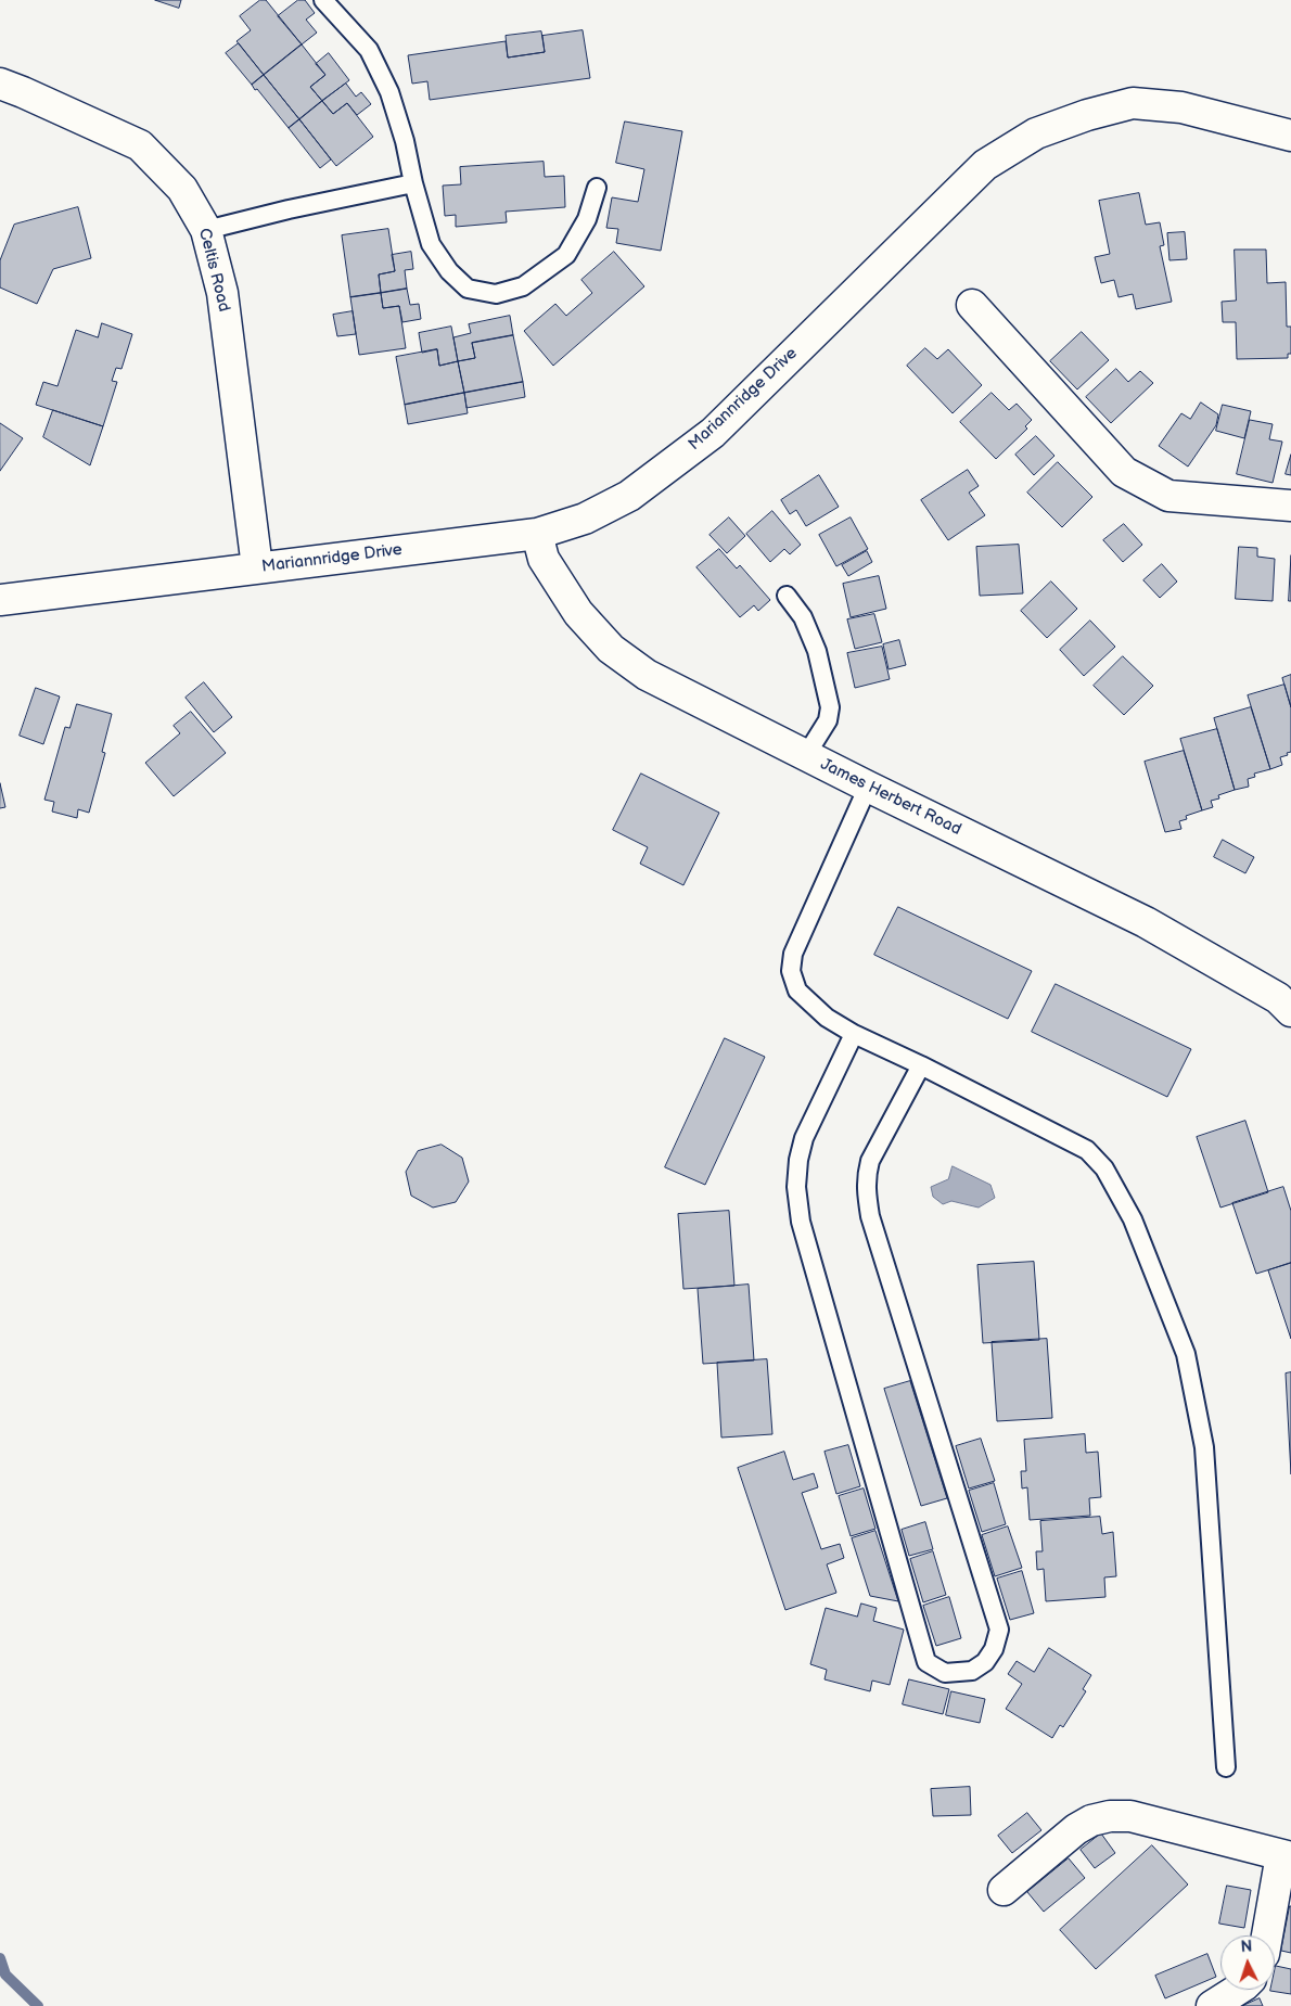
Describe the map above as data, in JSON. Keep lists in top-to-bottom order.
{
  "streets": {
    "street": ["Celtis Road", "Mariannridge Drive", "James Herbert Road"]
  },
  "crossings": [
    ["Celtis Road", "Mariannridge Drive"],
    ["Mariannridge Drive", "James Herbert Road"]
  ],
  "north": "top"
}
